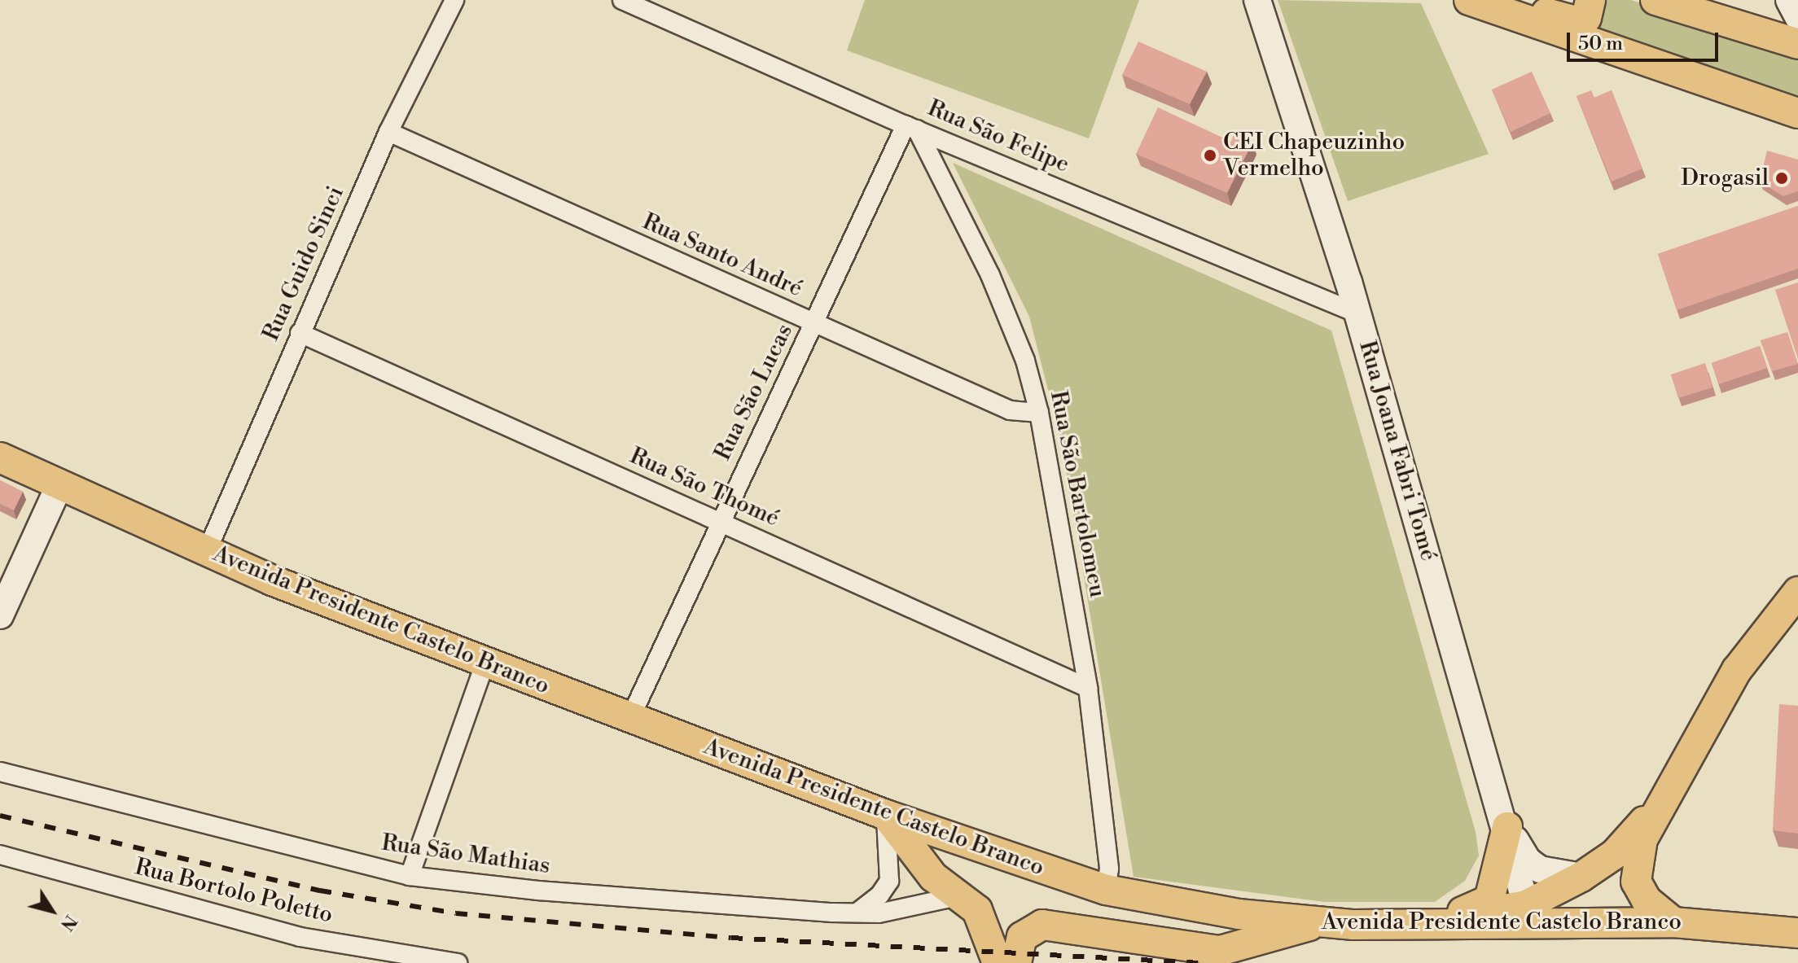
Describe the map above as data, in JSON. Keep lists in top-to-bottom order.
{
  "streets": {
    "main road": ["Avenida Presidente Castelo Branco"],
    "street": [
      "Rua São Felipe",
      "Rua Santo André",
      "Rua Guido Sinci",
      "Rua São Lucas",
      "Rua Joana Fabri Tomé",
      "Rua São Thomé",
      "Rua São Bartolomeu",
      "Rua São Mathias",
      "Rua Bortolo Poletto"
    ]
  },
  "crossings": [
    ["Rua São Felipe", "Rua São Lucas"],
    ["Rua São Felipe", "Rua Joana Fabri Tomé"],
    ["Rua São Felipe", "Rua São Bartolomeu"],
    ["Rua Santo André", "Rua Guido Sinci"],
    ["Rua Santo André", "Rua São Lucas"],
    ["Rua Santo André", "Rua São Bartolomeu"],
    ["Rua Guido Sinci", "Rua São Thomé"],
    ["Rua Guido Sinci", "Avenida Presidente Castelo Branco"],
    ["Rua São Lucas", "Rua São Thomé"],
    ["Rua São Lucas", "Rua São Bartolomeu"],
    ["Rua São Lucas", "Avenida Presidente Castelo Branco"],
    ["Rua São Thomé", "Rua São Bartolomeu"],
    ["Rua São Bartolomeu", "Avenida Presidente Castelo Branco"]
  ],
  "places": ["CEI Chapeuzinho Vermelho", "Drogasil"],
  "scale_bar": "50 m",
  "north": "bottom right"
}
